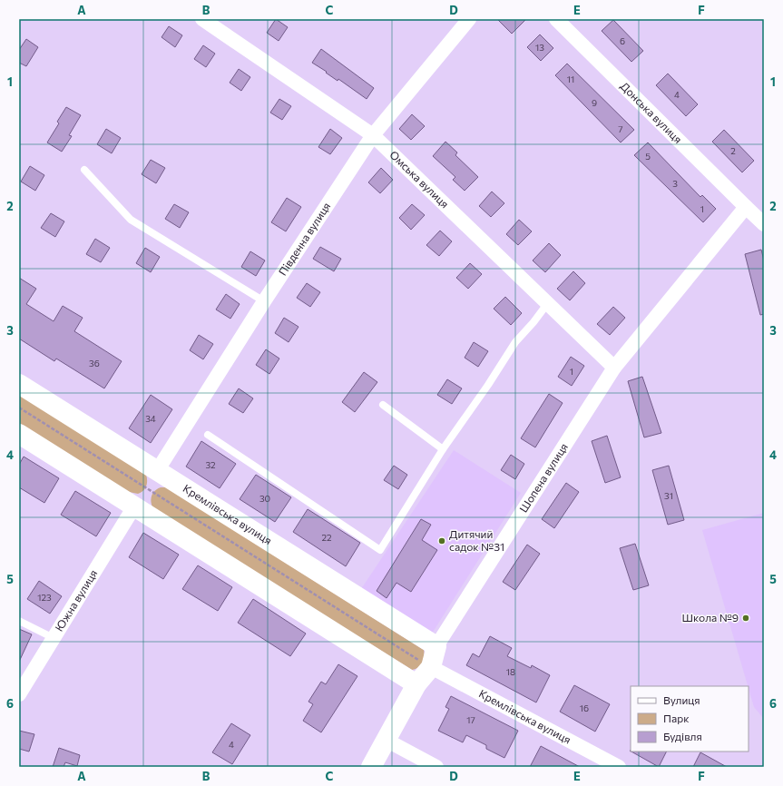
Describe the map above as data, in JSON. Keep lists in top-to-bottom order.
{
  "streets": {
    "street": [
      "Донська вулиця",
      "Омська вулиця",
      "Південна вулиця",
      "Шопена вулиця",
      "Кремлівська вулиця",
      "Южна вулиця"
    ]
  },
  "crossings": [
    ["Донська вулиця", "Шопена вулиця"],
    ["Омська вулиця", "Південна вулиця"],
    ["Омська вулиця", "Шопена вулиця"],
    ["Південна вулиця", "Кремлівська вулиця"],
    ["Шопена вулиця", "Кремлівська вулиця"]
  ],
  "places": ["Дитячий садок №31", "Школа №9"],
  "house_numbers": [
    "6",
    "13",
    "11",
    "4",
    "9",
    "7",
    "2",
    "5",
    "3",
    "1",
    "36",
    "1",
    "34",
    "32",
    "31",
    "30",
    "22",
    "123",
    "18",
    "16",
    "17",
    "4"
  ],
  "legend": ["Вулиця", "Парк", "Будівля"],
  "grid": {
    "columns": [
      "A",
      "B",
      "C",
      "D",
      "E",
      "F"
    ],
    "rows": [
      "1",
      "2",
      "3",
      "4",
      "5",
      "6"
    ]
  }
}
